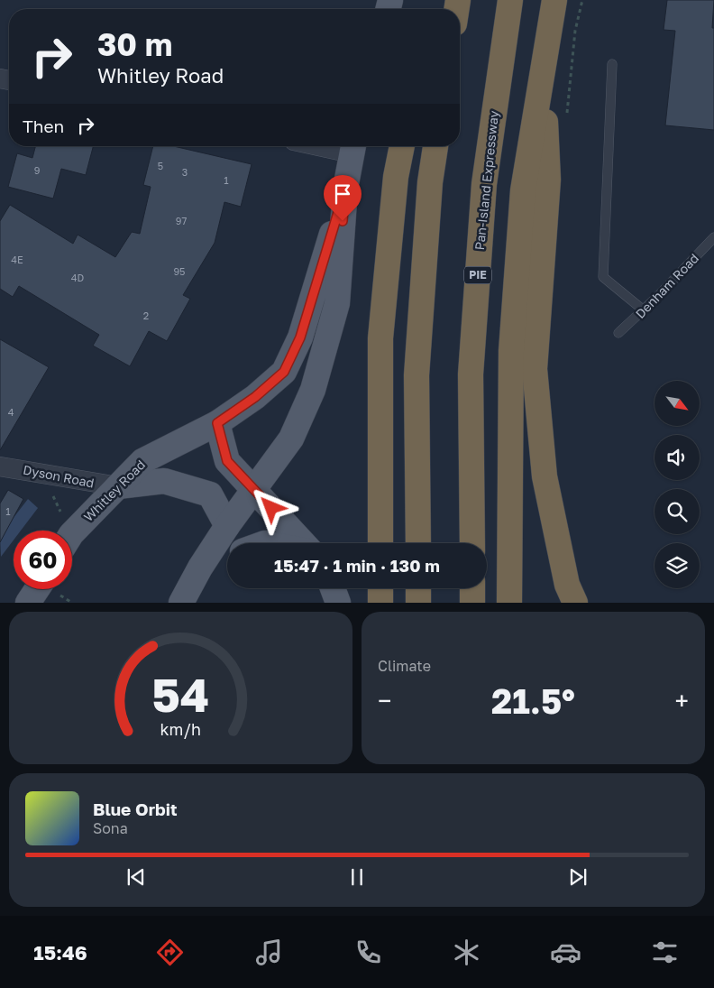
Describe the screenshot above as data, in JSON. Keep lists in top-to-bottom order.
{
  "streets": {
    "highway": ["Pan-Island Expressway", "PIE"],
    "main road": ["Whitley Road"],
    "street": ["Dyson Road"],
    "lane": ["Denham Road"]
  },
  "crossings": [
    ["Dyson Road", "Whitley Road"]
  ],
  "house_numbers": [
    "5",
    "9",
    "3",
    "1",
    "97",
    "4E",
    "95",
    "4D",
    "2",
    "4",
    "1"
  ],
  "north": "bottom right",
  "page": {
    "turn": ["30 m", "Whitley Road"],
    "then": "Then",
    "limit": "60",
    "trip": "15:47 · 1 min · 130 m",
    "tile": "Climate",
    "heat": ["−", "21.5°", "+"],
    "song": ["Blue Orbit", "Sona"],
    "tabs": "15:46",
    "gauge": ["54", "km/h"]
  }
}
